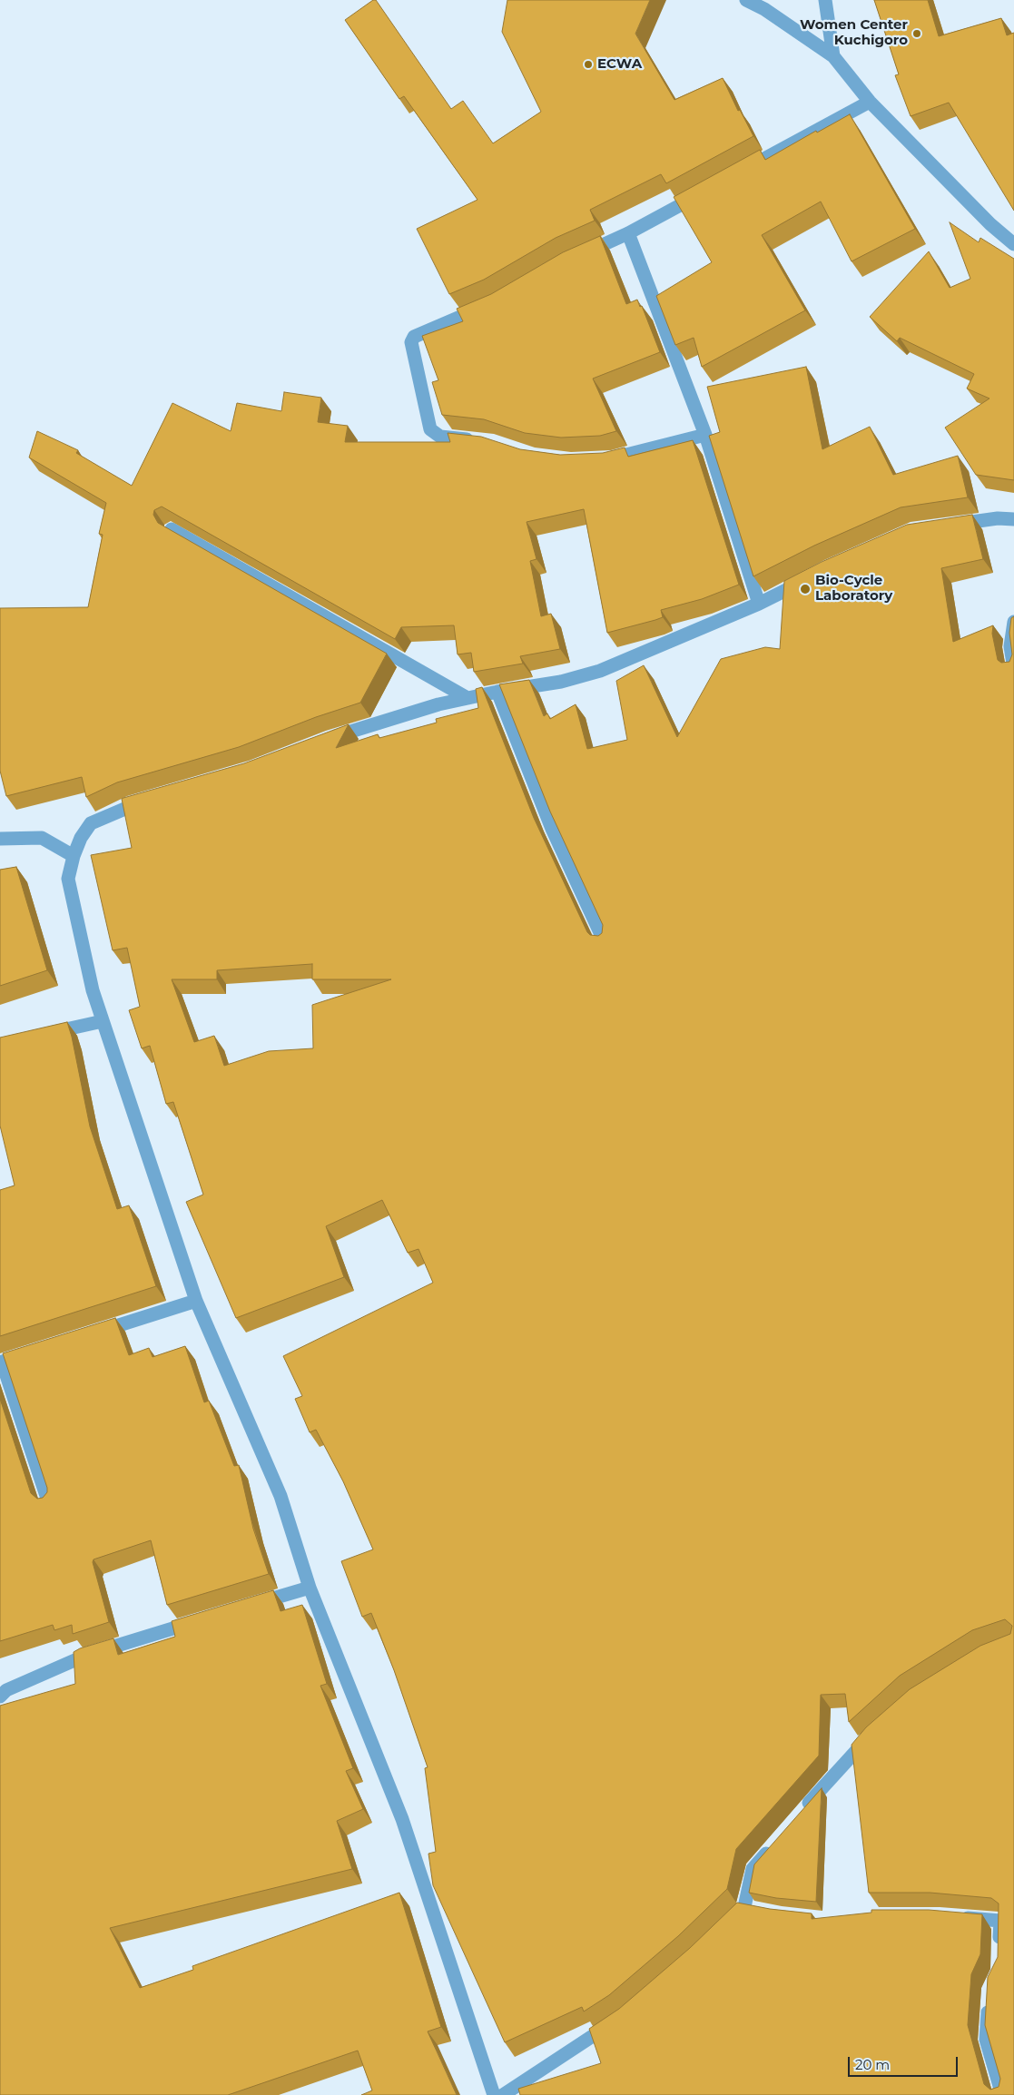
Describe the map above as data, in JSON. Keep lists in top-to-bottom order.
{
  "places": ["Women Center Kuchigoro", "ECWA", "Bio-Cycle Laboratory"],
  "scale_bar": "20 m"
}
